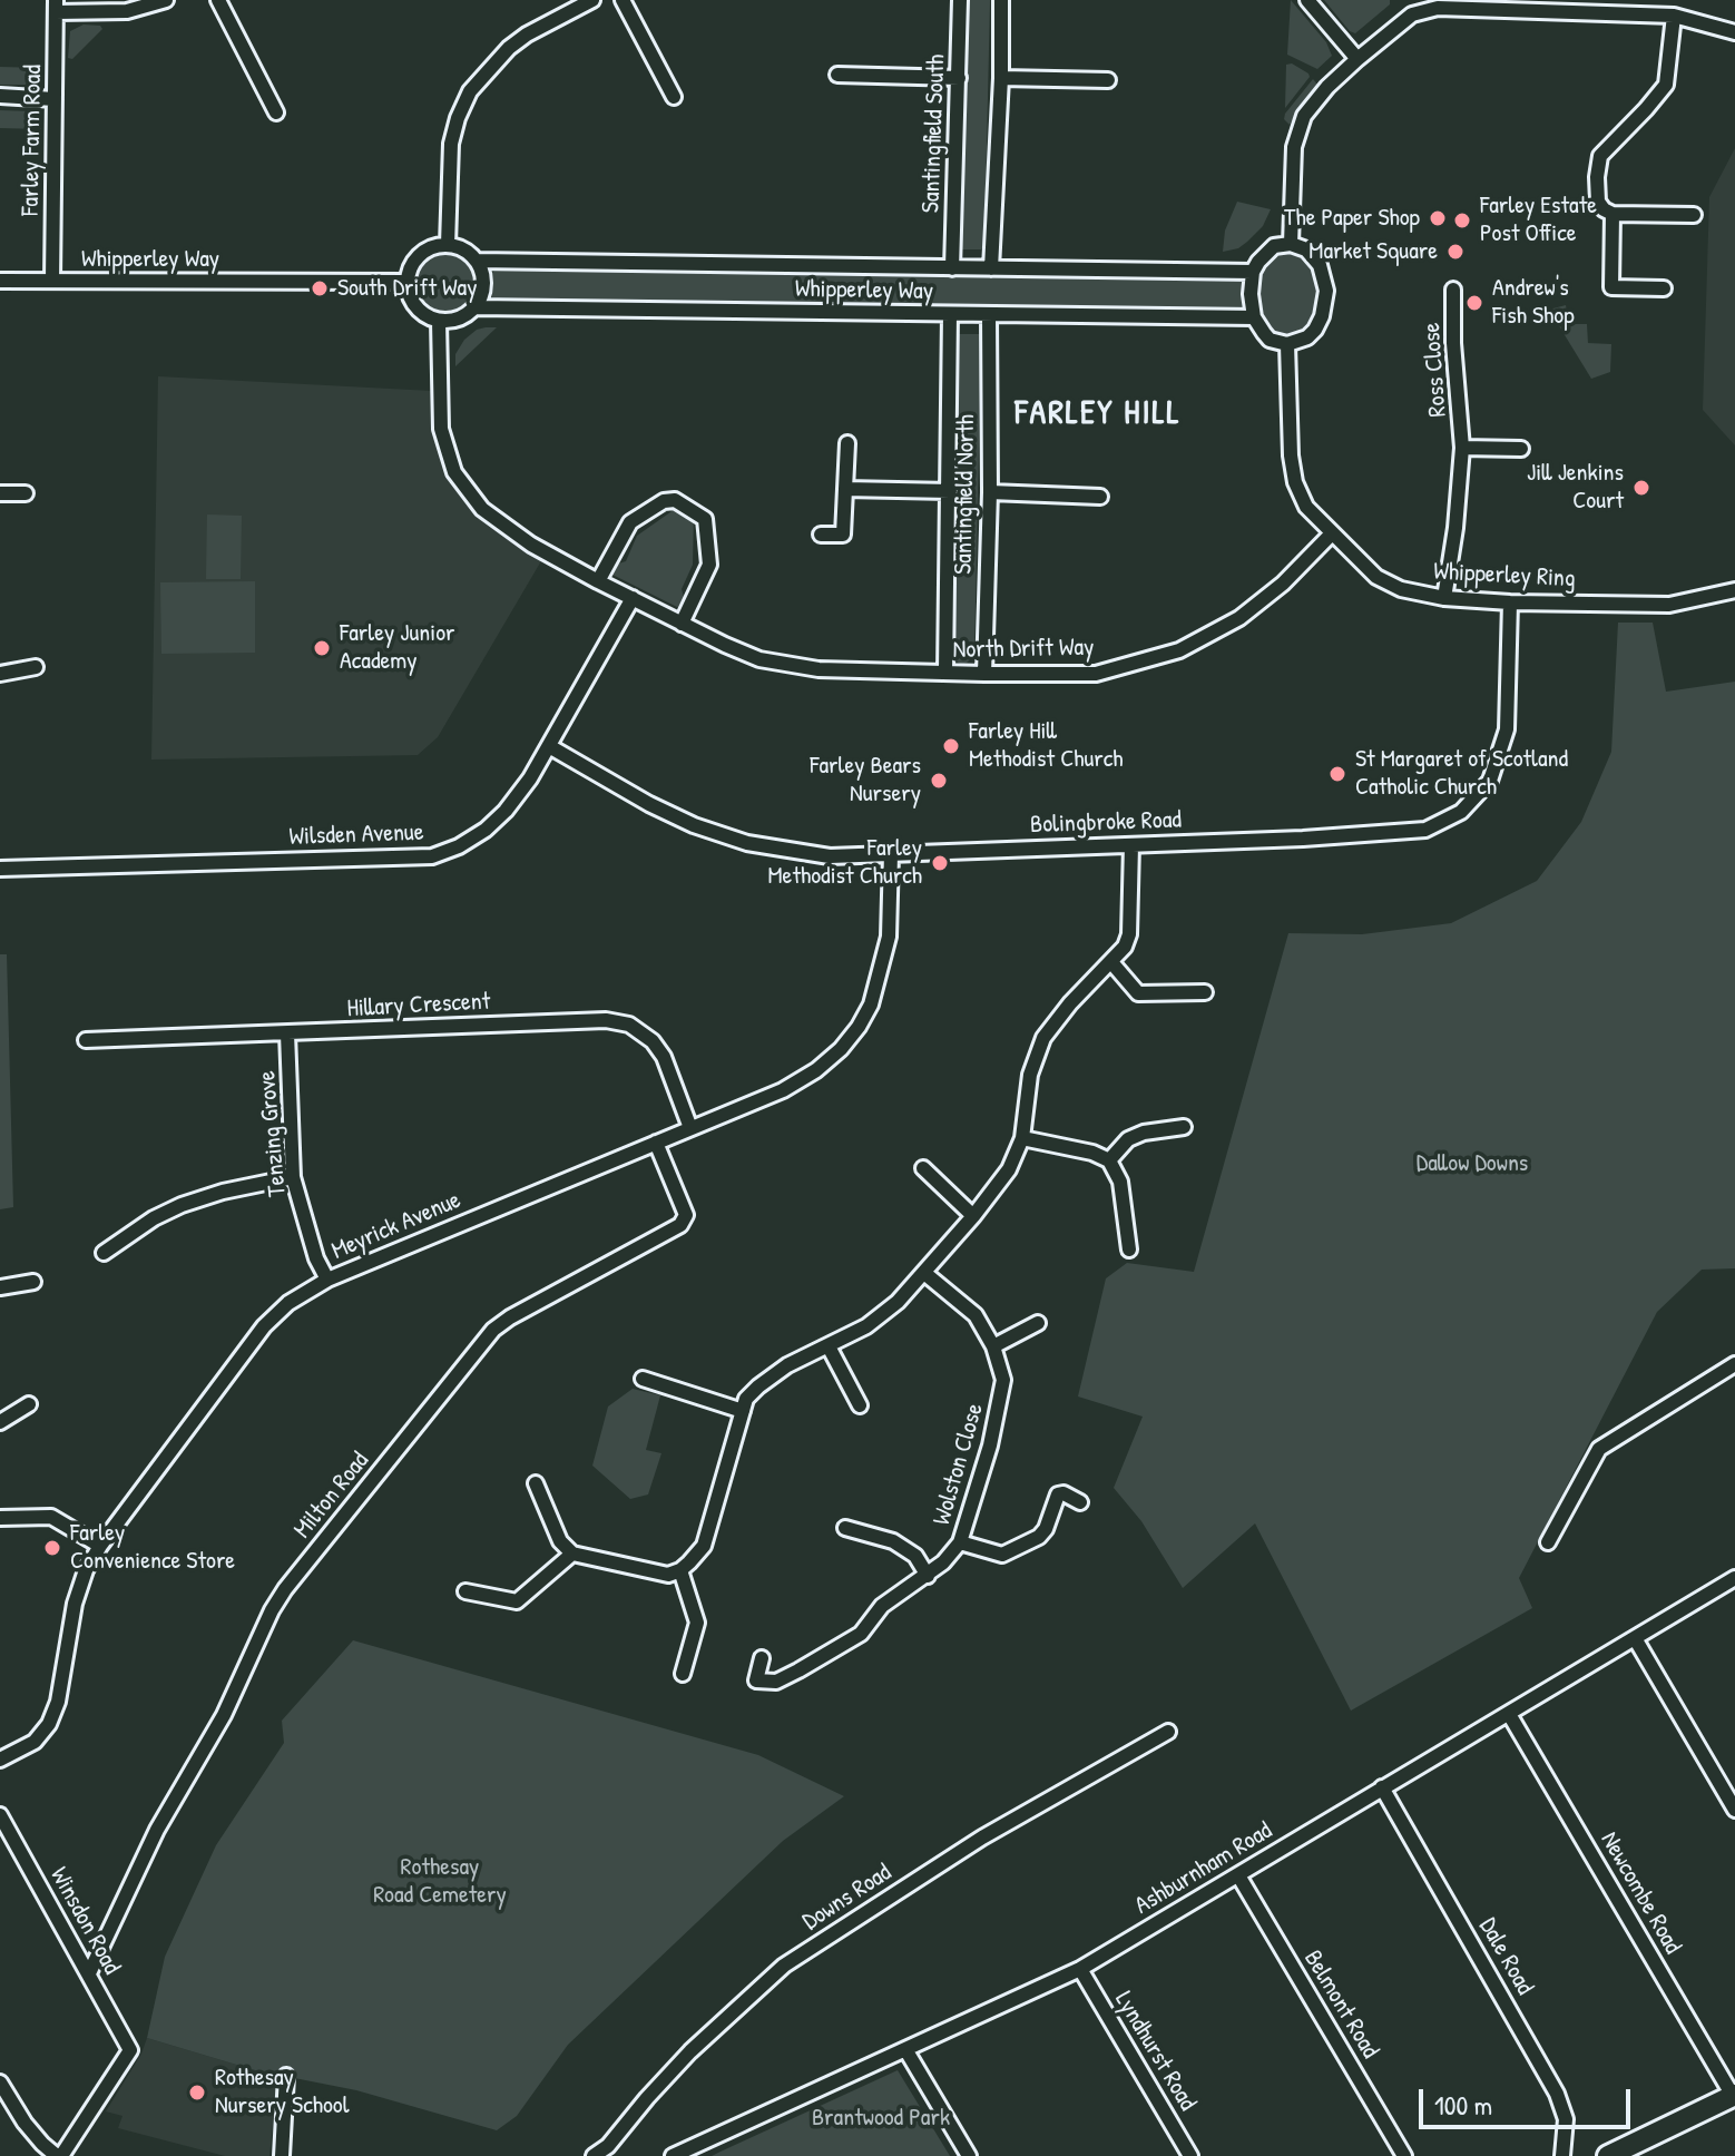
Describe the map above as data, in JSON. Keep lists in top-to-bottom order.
{
  "streets": {
    "street": [
      "Santingfield South",
      "Farley Farm Road",
      "Whipperley Way",
      "Ross Close",
      "Santingfield North",
      "Whipperley Ring",
      "North Drift Way",
      "Bolingbroke Road",
      "Wilsden Avenue",
      "Hillary Crescent",
      "Tenzing Grove",
      "Meyrick Avenue",
      "Wolston Close",
      "Milton Road",
      "Ashburnham Road",
      "Newcombe Road",
      "Downs Road",
      "Winsdon Road",
      "Dale Road",
      "Belmont Road",
      "Lyndhurst Road"
    ]
  },
  "crossings": [
    ["Santingfield South", "Whipperley Way"],
    ["Farley Farm Road", "Whipperley Way"],
    ["Whipperley Way", "Santingfield North"],
    ["Whipperley Way", "Whipperley Ring"],
    ["Whipperley Way", "North Drift Way"],
    ["Ross Close", "Whipperley Ring"],
    ["Santingfield North", "North Drift Way"],
    ["Whipperley Ring", "North Drift Way"],
    ["Whipperley Ring", "Bolingbroke Road"],
    ["North Drift Way", "Wilsden Avenue"],
    ["Bolingbroke Road", "Wilsden Avenue"],
    ["Bolingbroke Road", "Meyrick Avenue"],
    ["Hillary Crescent", "Tenzing Grove"],
    ["Hillary Crescent", "Meyrick Avenue"],
    ["Tenzing Grove", "Meyrick Avenue"],
    ["Meyrick Avenue", "Milton Road"],
    ["Milton Road", "Winsdon Road"],
    ["Ashburnham Road", "Newcombe Road"],
    ["Ashburnham Road", "Dale Road"],
    ["Ashburnham Road", "Belmont Road"],
    ["Ashburnham Road", "Lyndhurst Road"]
  ],
  "districts": ["FARLEY HILL"],
  "parks": ["Dallow Downs", "Rothesay Road Cemetery", "Brantwood Park"],
  "places": [
    "The Paper Shop",
    "Farley Estate Post Office",
    "Market Square",
    "South Drift Way",
    "Andrew's Fish Shop",
    "Jill Jenkins Court",
    "Farley Junior Academy",
    "Farley Hill Methodist Church",
    "St Margaret of Scotland Catholic Church",
    "Farley Bears Nursery",
    "Farley Methodist Church",
    "Farley Convenience Store",
    "Rothesay Nursery School"
  ],
  "scale_bar": "100 m"
}
